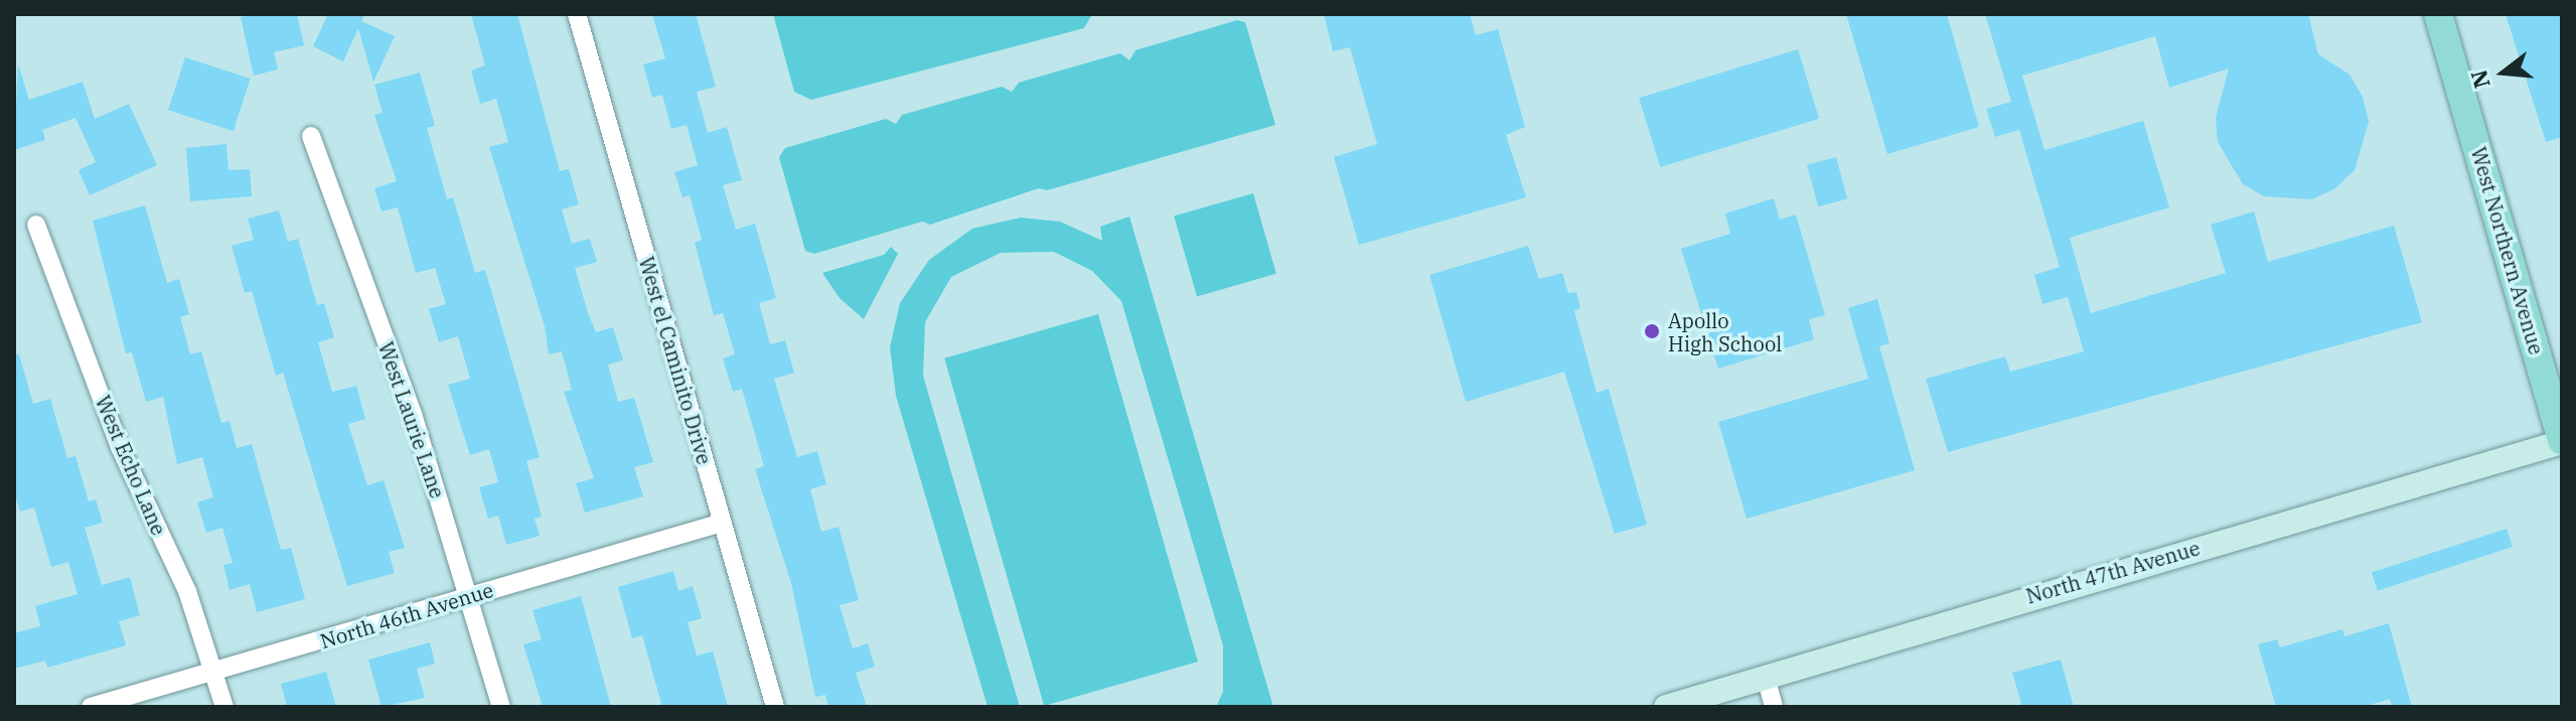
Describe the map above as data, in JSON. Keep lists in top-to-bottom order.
{
  "streets": {
    "main road": ["West Northern Avenue"],
    "street": [
      "West el Caminito Drive",
      "West Laurie Lane",
      "West Echo Lane",
      "North 47th Avenue",
      "North 46th Avenue"
    ]
  },
  "crossings": [
    ["West Northern Avenue", "North 47th Avenue"],
    ["West el Caminito Drive", "North 46th Avenue"],
    ["West Laurie Lane", "North 46th Avenue"],
    ["West Echo Lane", "North 46th Avenue"]
  ],
  "places": ["Apollo High School"],
  "north": "left"
}
